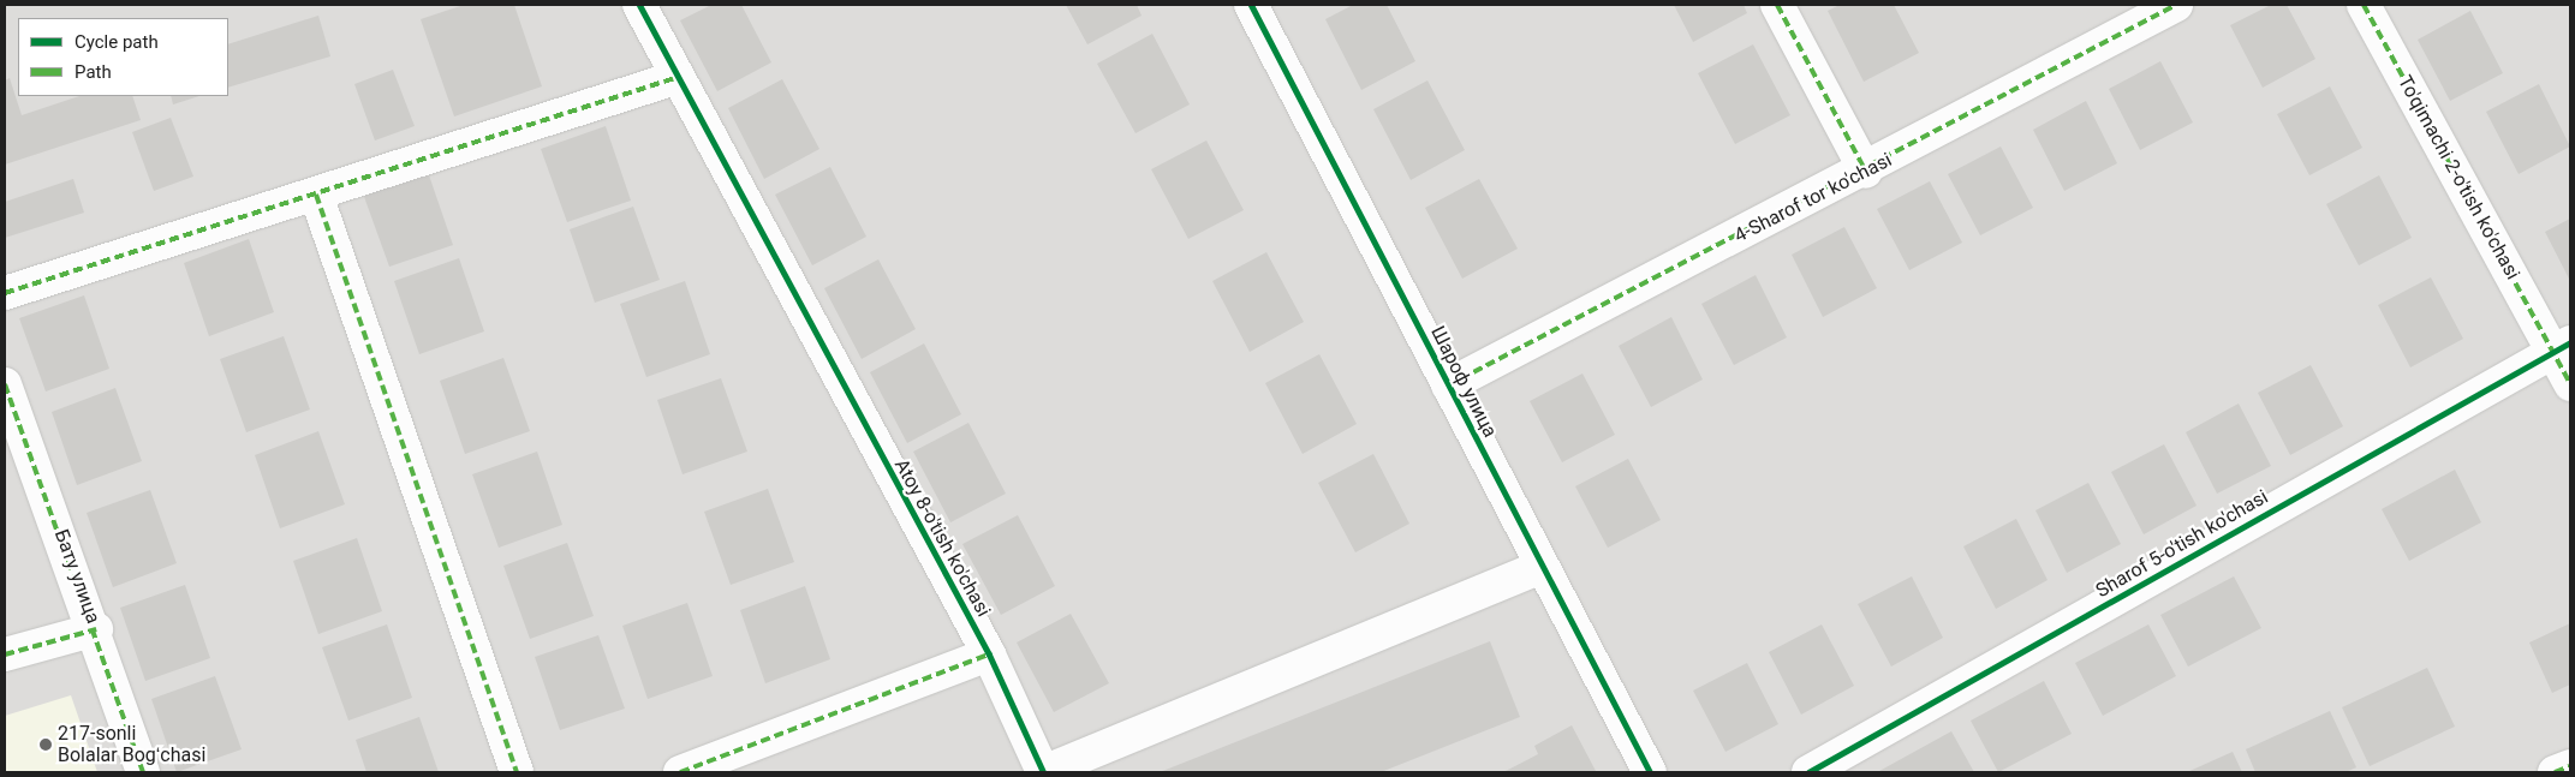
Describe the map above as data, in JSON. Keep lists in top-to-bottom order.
{
  "streets": {
    "street": [
      "To'qimachi 2-o'tish ko'chasi",
      "4-Sharof tor ko'chasi",
      "Шароф улица",
      "Atoy 8-o'tish ko'chasi",
      "Sharof 5-o'tish ko'chasi",
      "Бату улица"
    ]
  },
  "crossings": [
    ["To'qimachi 2-o'tish ko'chasi", "Sharof 5-o'tish ko'chasi"],
    ["4-Sharof tor ko'chasi", "Шароф улица"]
  ],
  "places": ["217-sonli Bolalar Bogʻchasi"],
  "legend": ["Cycle path", "Path"]
}
